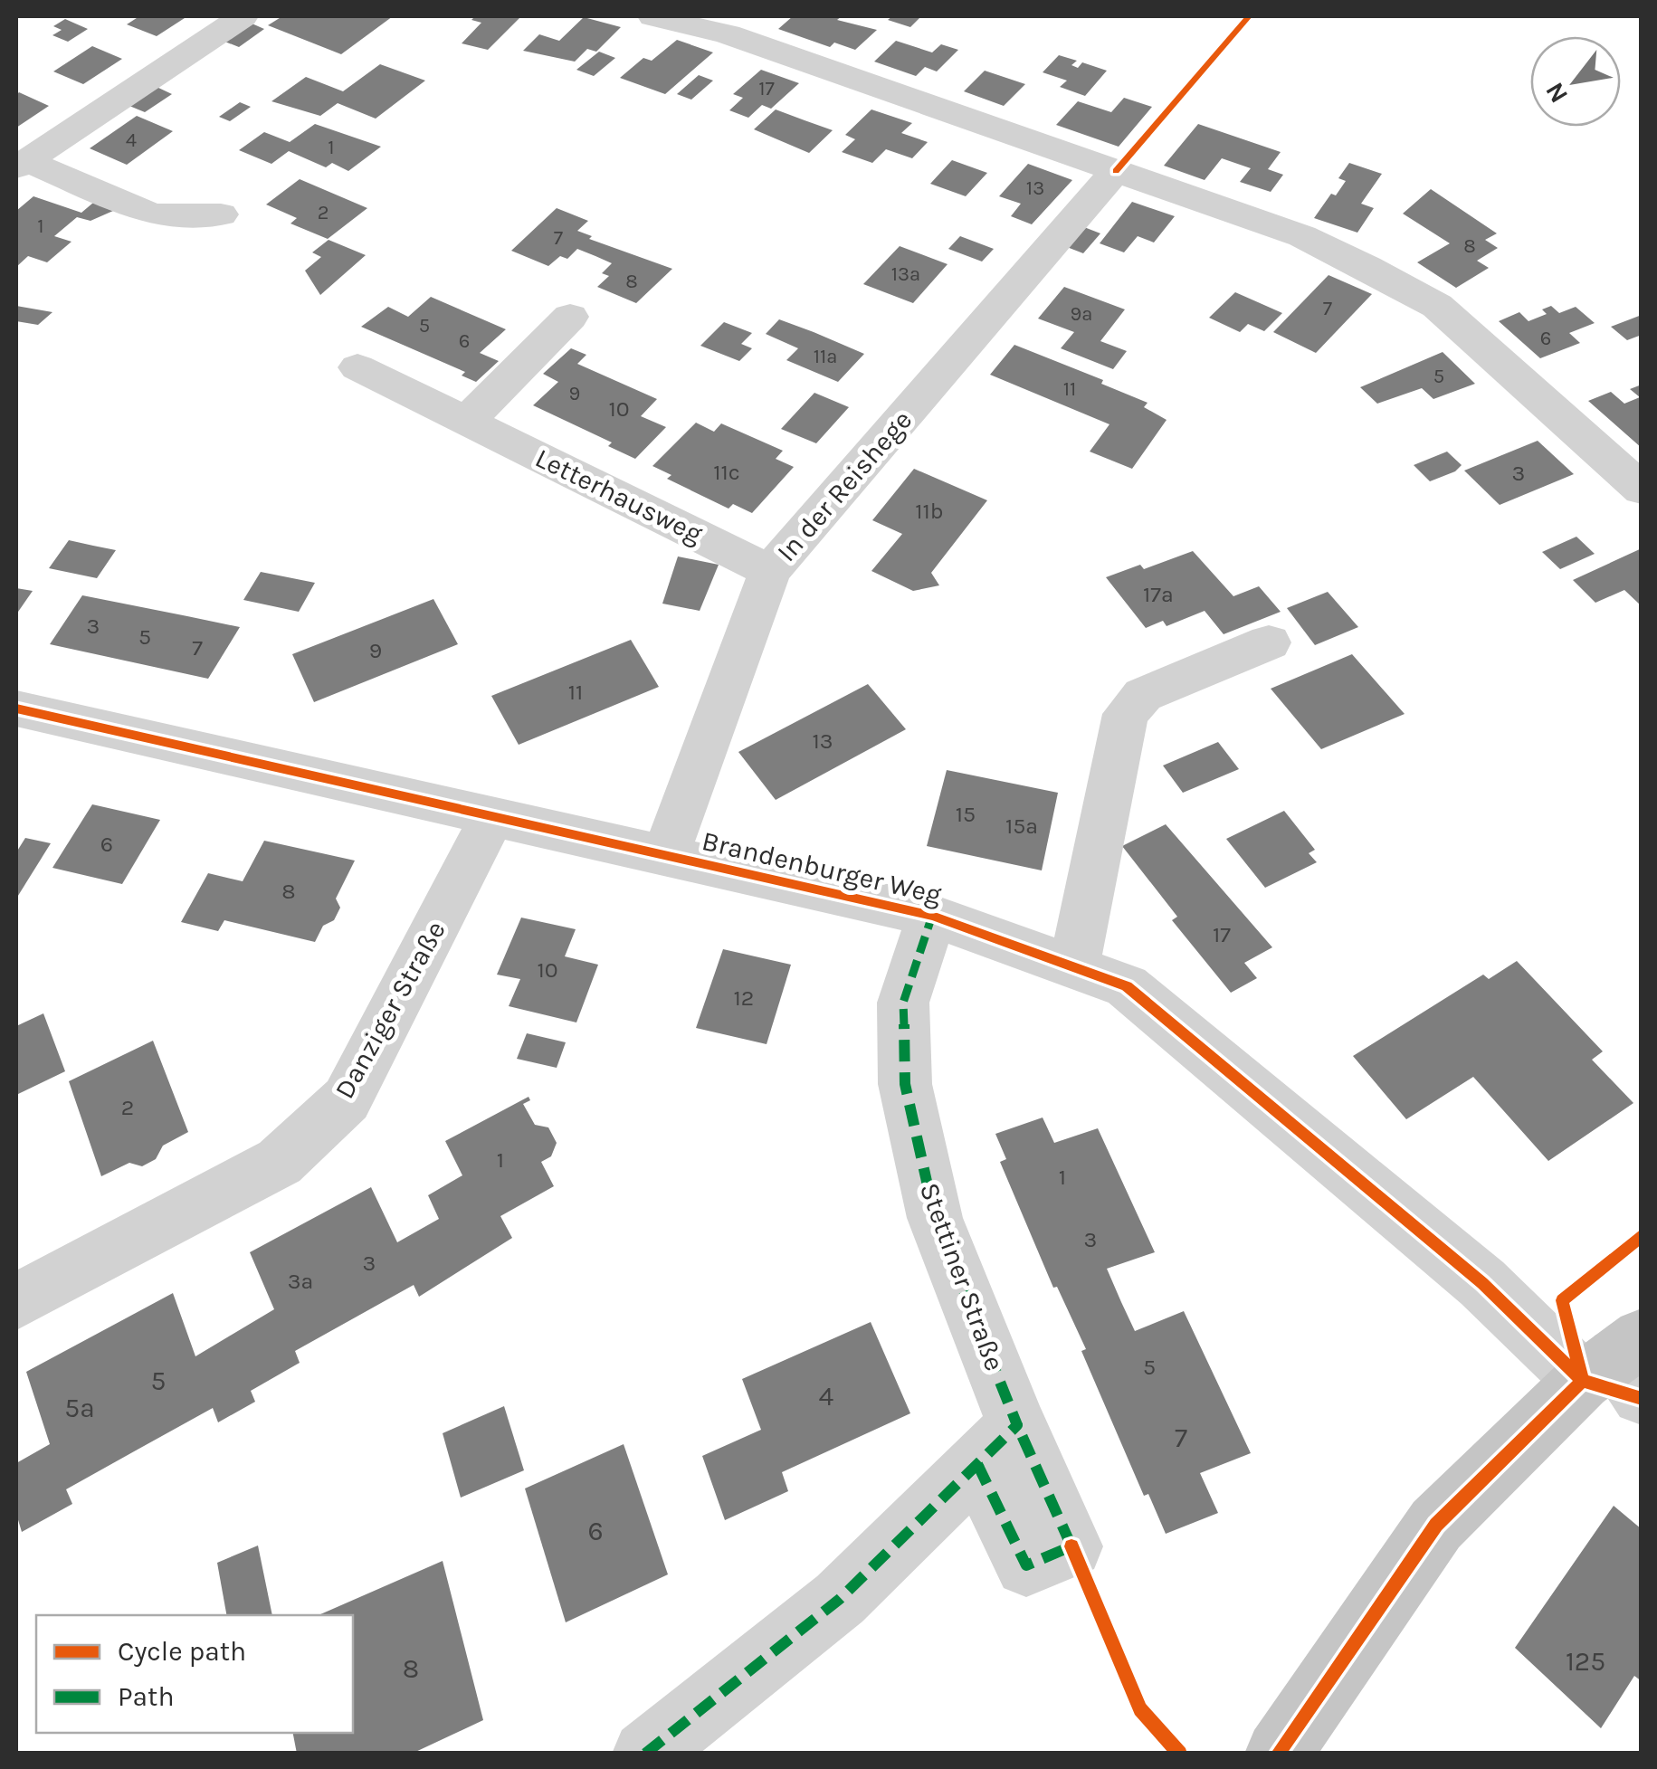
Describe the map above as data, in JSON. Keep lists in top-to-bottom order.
{
  "streets": {
    "street": [
      "In der Reishege",
      "Letterhausweg",
      "Brandenburger Weg",
      "Danziger Straße",
      "Stettiner Straße"
    ]
  },
  "crossings": [
    ["In der Reishege", "Letterhausweg"],
    ["In der Reishege", "Brandenburger Weg"],
    ["Brandenburger Weg", "Danziger Straße"],
    ["Brandenburger Weg", "Stettiner Straße"]
  ],
  "house_numbers": [
    "17",
    "4",
    "1",
    "13",
    "2",
    "1",
    "7",
    "8",
    "13a",
    "8",
    "7",
    "9a",
    "5",
    "6",
    "6",
    "11a",
    "5",
    "11",
    "9",
    "10",
    "11c",
    "3",
    "11b",
    "17a",
    "3",
    "5",
    "7",
    "9",
    "11",
    "13",
    "15",
    "15a",
    "6",
    "8",
    "17",
    "10",
    "12",
    "2",
    "1",
    "1",
    "3",
    "3",
    "3a",
    "5",
    "5",
    "4",
    "5a",
    "7",
    "6",
    "125",
    "8"
  ],
  "legend": ["Cycle path", "Path"],
  "north": "bottom left"
}
